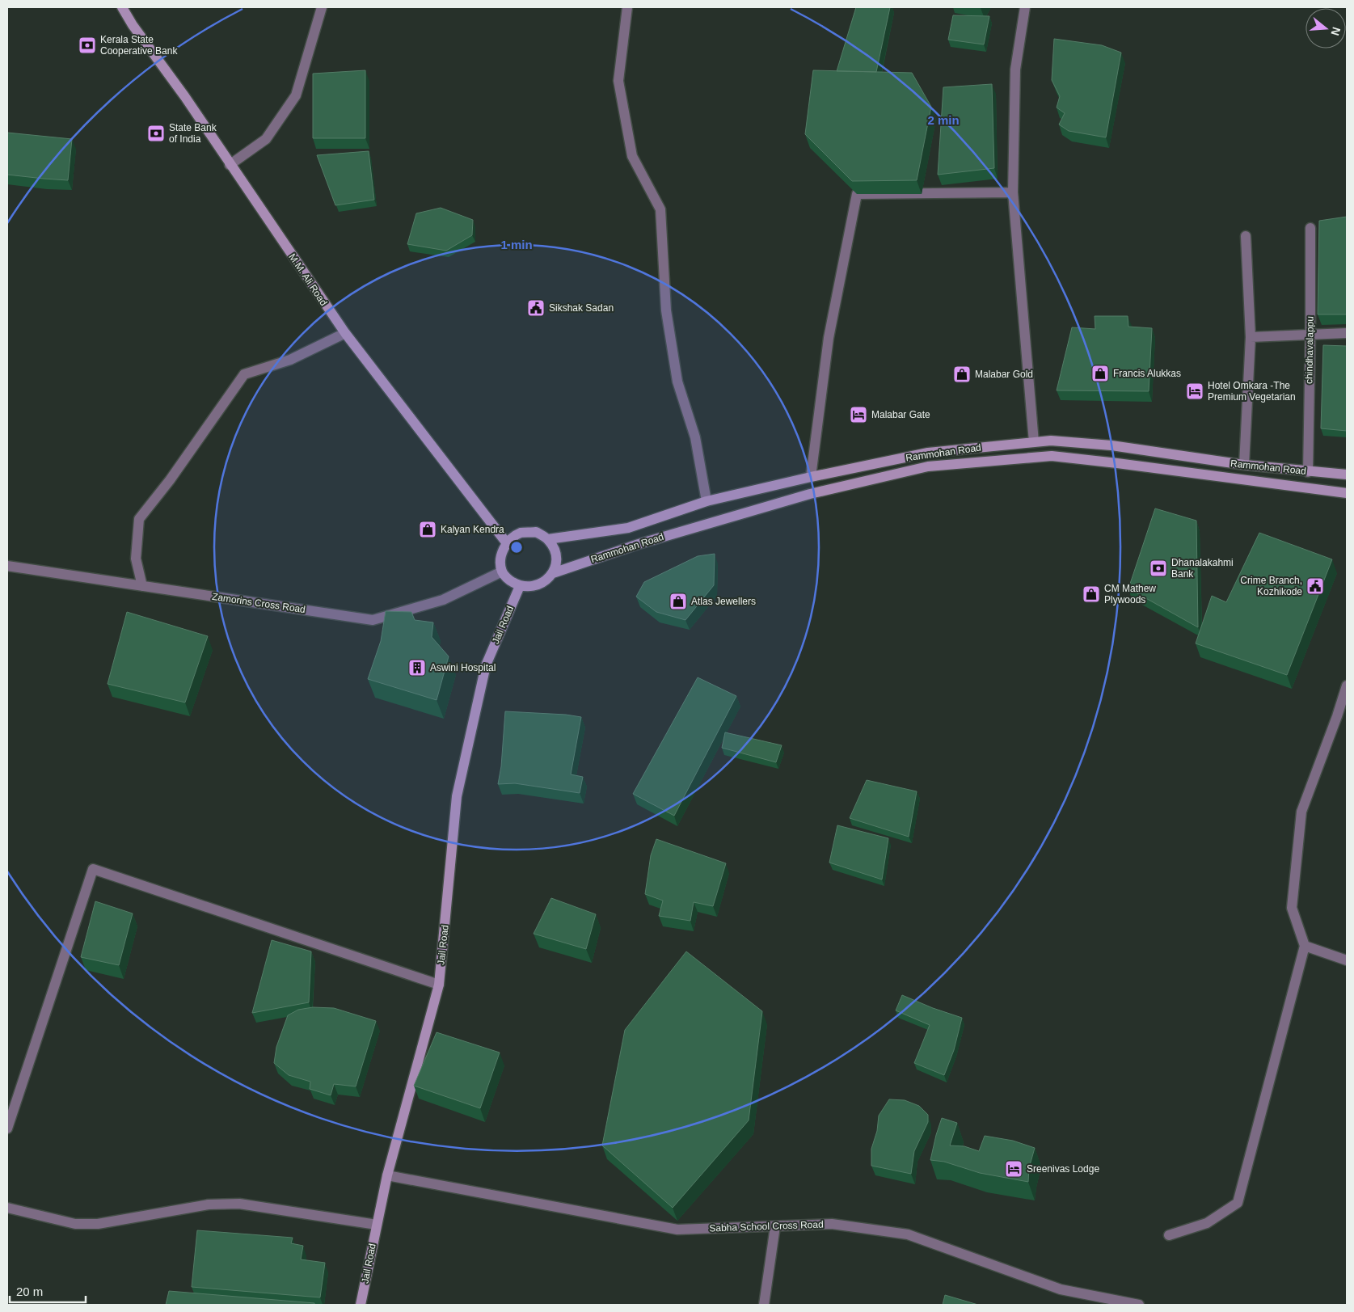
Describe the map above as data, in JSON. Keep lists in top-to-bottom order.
{
  "streets": {
    "main road": ["M.M. Ali Road", "Rammohan Road", "Jail Road"],
    "street": ["chindhavalappu", "Zamorins Cross Road", "Sabha School Cross Road"]
  },
  "crossings": [
    ["M.M. Ali Road", "Rammohan Road"],
    ["M.M. Ali Road", "Zamorins Cross Road"],
    ["M.M. Ali Road", "Jail Road"],
    ["chindhavalappu", "Rammohan Road"],
    ["Rammohan Road", "Zamorins Cross Road"],
    ["Rammohan Road", "Jail Road"],
    ["Zamorins Cross Road", "Jail Road"],
    ["Jail Road", "Sabha School Cross Road"]
  ],
  "places": {
    "bank": ["Kerala State Cooperative Bank", "State Bank of India", "Dhanalakahmi Bank"],
    "public building": ["Sikshak Sadan", "Crime Branch, Kozhikode"],
    "shop": [
      "Francis Alukkas",
      "Malabar Gold",
      "Kalyan Kendra",
      "CM Mathew Plywoods",
      "Atlas Jewellers"
    ],
    "hotel": ["Hotel Omkara -The Premium Vegetarian", "Malabar Gate", "Sreenivas Lodge"],
    "building": ["Aswini Hospital"]
  },
  "scale_bar": "20 m",
  "north": "right",
  "rings": ["2 min", "1 min"]
}
